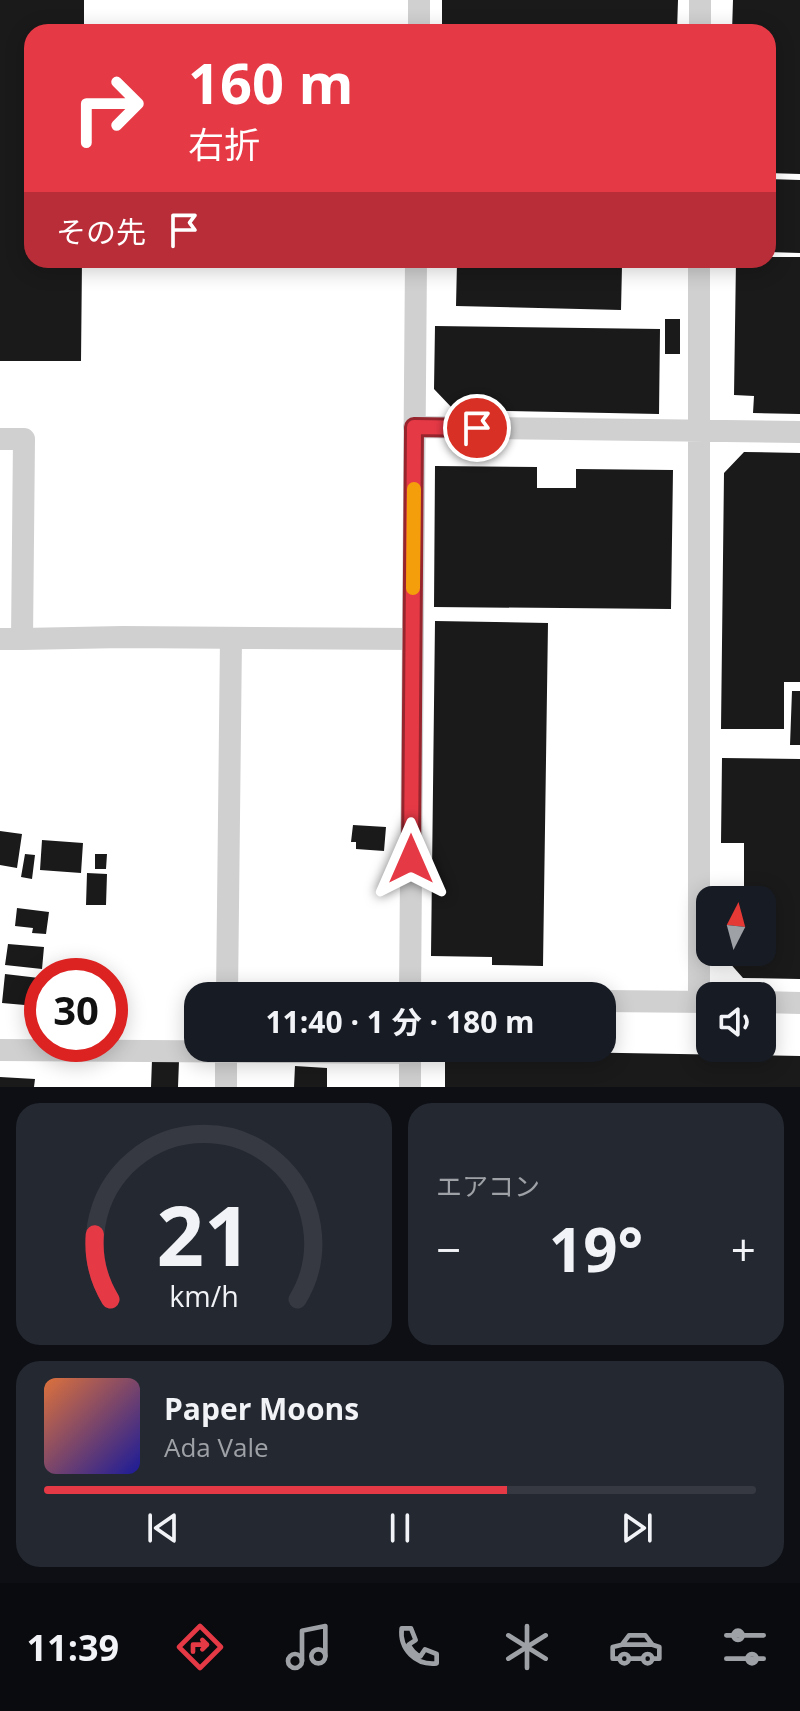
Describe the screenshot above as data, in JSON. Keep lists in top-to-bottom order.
{
  "north": "top",
  "page": {
    "turn": ["160 m", "右折"],
    "then": "その先",
    "limit": "30",
    "trip": "11:40 · 1 分 · 180 m",
    "tile": "エアコン",
    "heat": ["−", "19°", "+"],
    "song": ["Paper Moons", "Ada Vale"],
    "tabs": "11:39",
    "gauge": ["21", "km/h"]
  }
}
